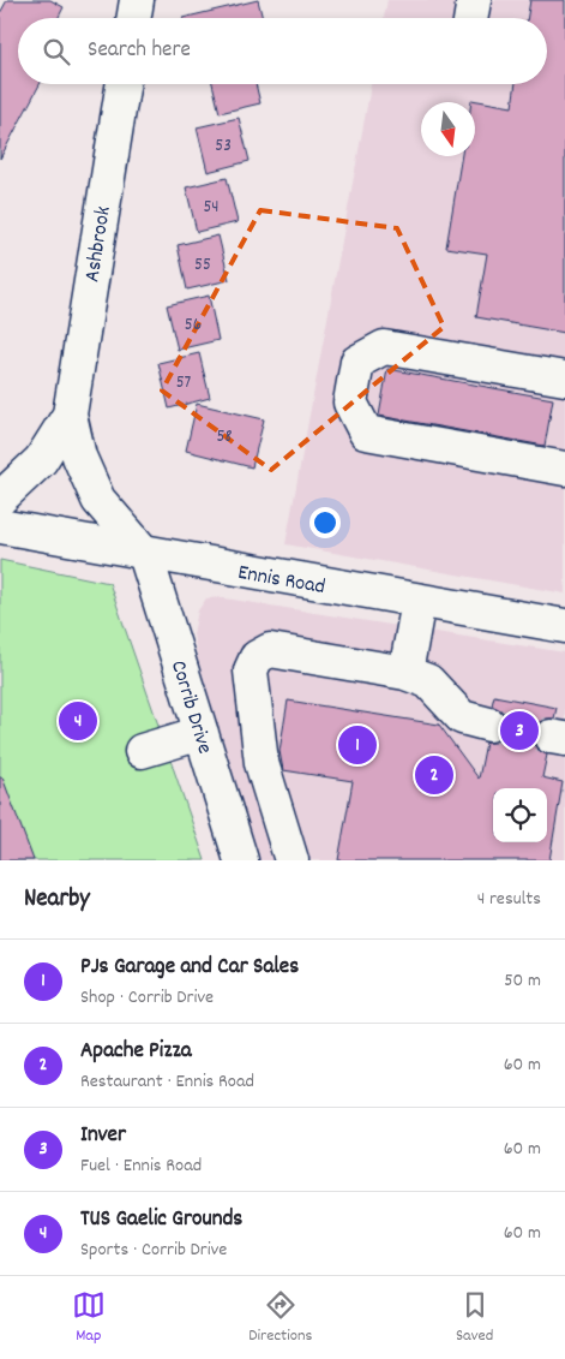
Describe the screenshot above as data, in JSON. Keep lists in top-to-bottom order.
{
  "streets": {
    "street": ["Ashbrook", "Ennis Road", "Corrib Drive"]
  },
  "crossings": [
    ["Ashbrook", "Ennis Road"],
    ["Ashbrook", "Corrib Drive"],
    ["Ennis Road", "Corrib Drive"]
  ],
  "house_numbers": [
    "53",
    "54",
    "55",
    "56",
    "57",
    "58"
  ],
  "north": "bottom",
  "page": {
    "search": "Search here",
    "pins": [
      "4",
      "3",
      "1",
      "2"
    ],
    "heading": ["Nearby", "4 results"],
    "list": [
      {
        "mark": "1",
        "name": "PJs Garage and Car Sales",
        "note": "Shop · Corrib Drive",
        "value": "50 m"
      },
      {
        "mark": "2",
        "name": "Apache Pizza",
        "note": "Restaurant · Ennis Road",
        "value": "60 m"
      },
      {
        "mark": "3",
        "name": "Inver",
        "note": "Fuel · Ennis Road",
        "value": "60 m"
      },
      {
        "mark": "4",
        "name": "TUS Gaelic Grounds",
        "note": "Sports · Corrib Drive",
        "value": "60 m"
      }
    ],
    "nav": ["Map", "Directions", "Saved"]
  }
}
